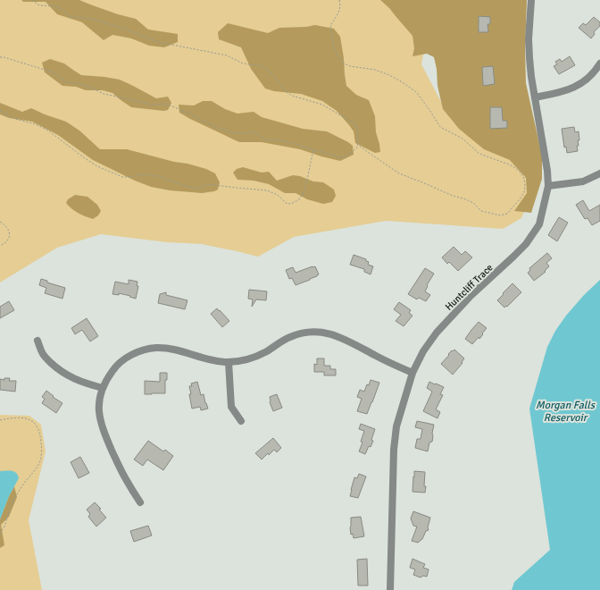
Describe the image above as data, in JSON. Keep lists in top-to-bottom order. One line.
{"streets":{"street":["Huntcliff Trace"]},"water":["Morgan Falls Reservoir"]}
